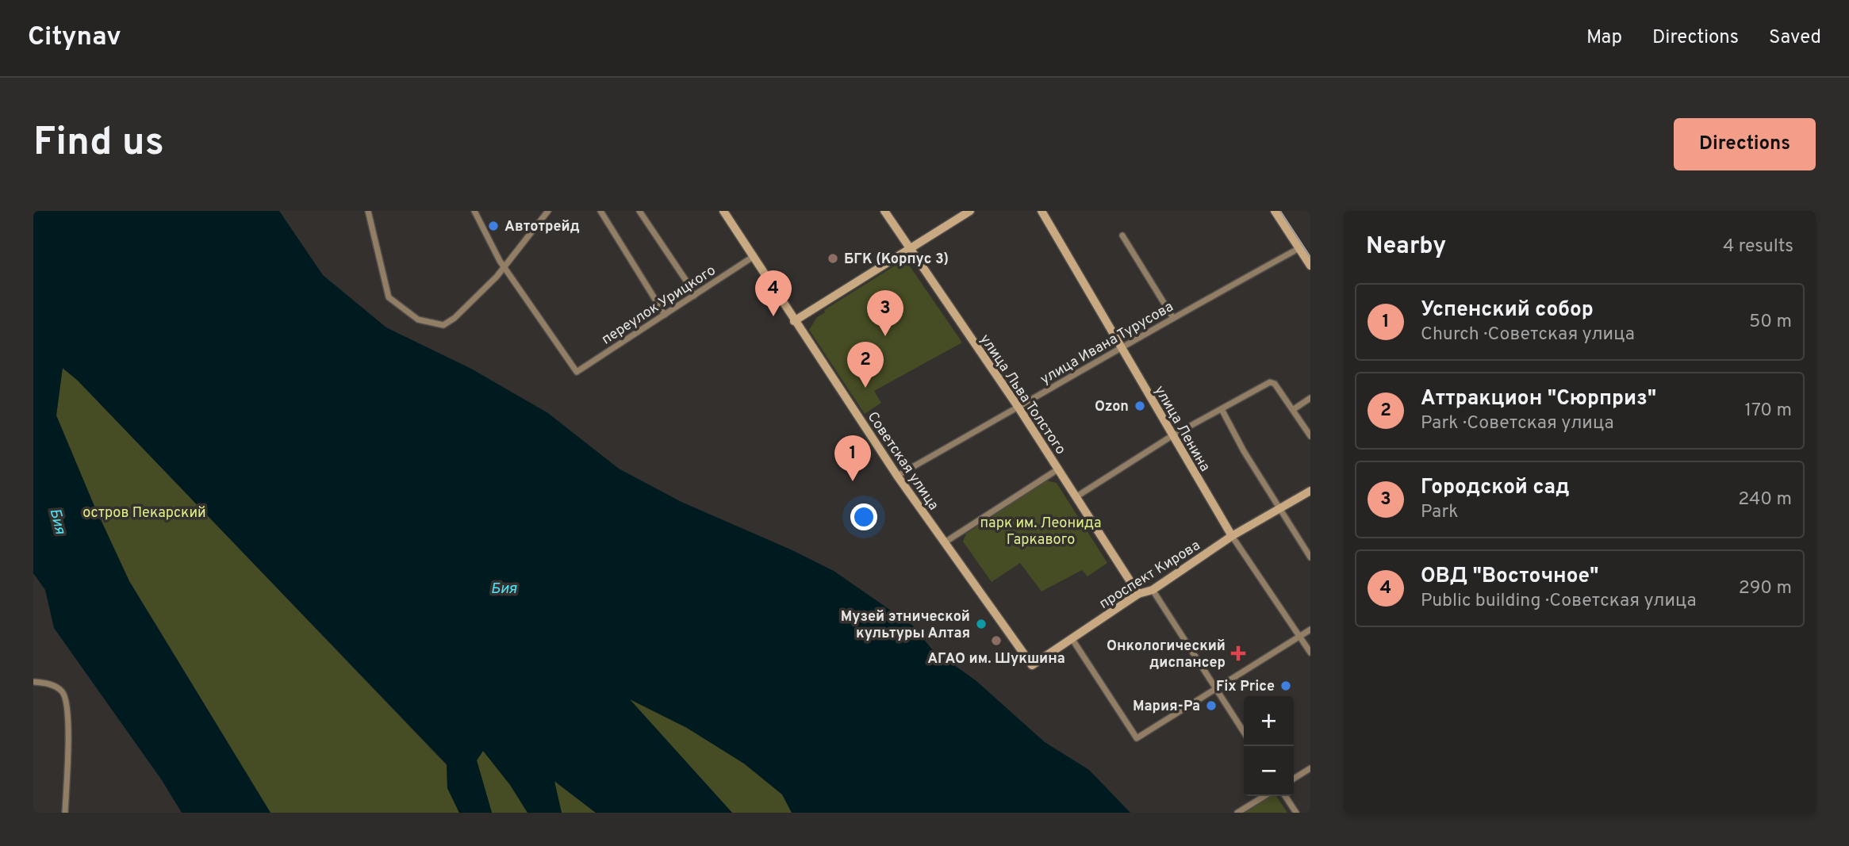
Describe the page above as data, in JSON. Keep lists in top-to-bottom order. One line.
{"streets":{"street":["переулок Урицкого","улица Ивана Турусова","улица Льва Толстого","улица Ленина","Советская улица","проспект Кирова"]},"crossings":[["переулок Урицкого","Советская улица"],["улица Ивана Турусова","улица Льва Толстого"],["улица Ивана Турусова","улица Ленина"],["улица Ивана Турусова","Советская улица"],["улица Льва Толстого","проспект Кирова"],["улица Ленина","проспект Кирова"],["Советская улица","проспект Кирова"]],"water":["Бия"],"parks":["остров Пекарский","парк им. Леонида Гаркавого"],"places":{"other":["Автотрейд","БГК (Корпус 3)","Ozon","Музей этнической культуры Алтая","АГАО им. Шукшина","Fix Price","Мария-Ра"],"health":["Онкологический диспансер"]},"page":{"header":"Citynav","nav":["Map","Directions","Saved"],"buttons":"Directions","title":"Find us","heading":["Nearby","4 results"],"pins":["4","3","2","1"],"list":[{"mark":"1","name":"Успенский собор","note":"Church · Советская улица","value":"50 m"},{"mark":"2","name":"Аттракцион \"Сюрприз\"","note":"Park · Советская улица","value":"170 m"},{"mark":"3","name":"Городской сад","note":"Park","value":"240 m"},{"mark":"4","name":"ОВД \"Восточное\"","note":"Public building · Советская улица","value":"290 m"}],"map_buttons":["+","−"]}}
